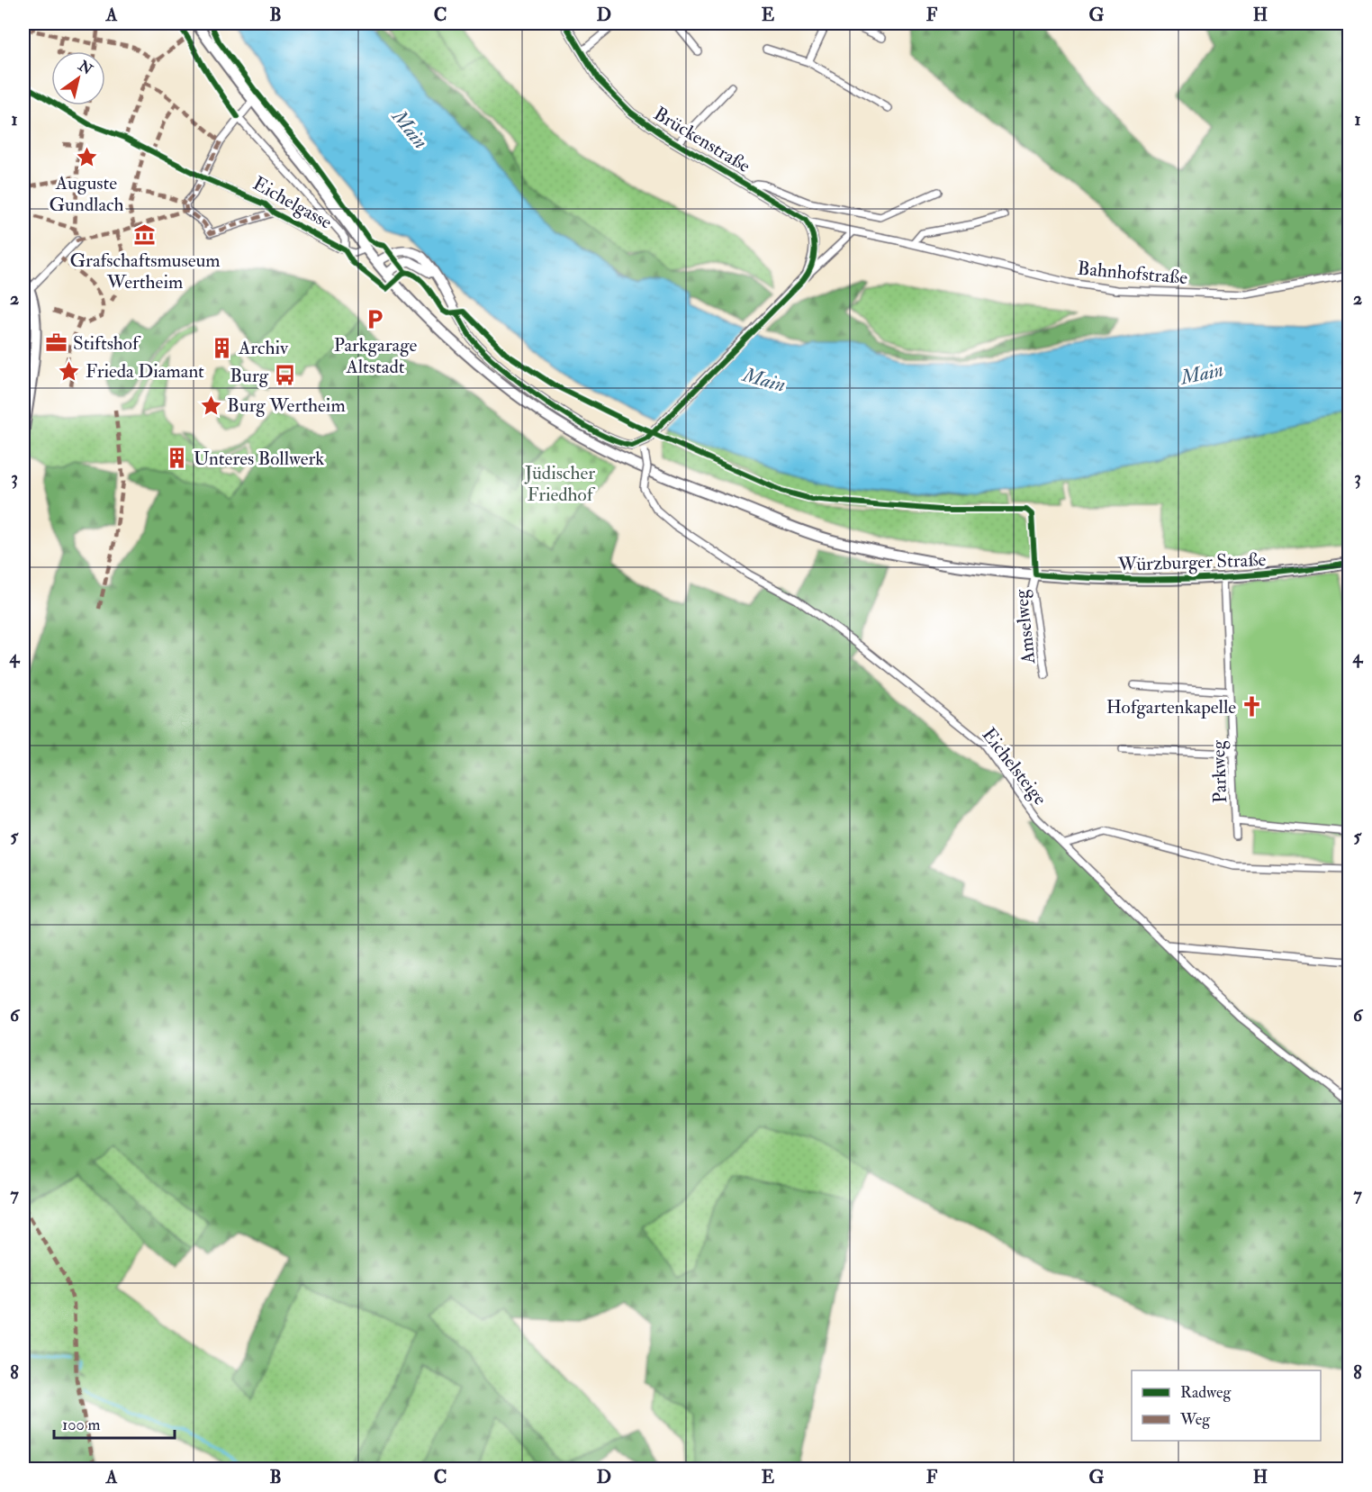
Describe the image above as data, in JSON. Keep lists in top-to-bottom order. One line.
{"streets":{"main road":["Würzburger Straße"],"street":["Brückenstraße","Eichelgasse","Bahnhofstraße","Amselweg","Eichelsteige","Parkweg"]},"crossings":[["Brückenstraße","Bahnhofstraße"],["Würzburger Straße","Amselweg"],["Würzburger Straße","Parkweg"]],"water":["Main"],"parks":["Jüdischer Friedhof"],"places":{"place":["Auguste Gundlach","Frieda Diamant","Burg Wertheim"],"museum":["Grafschaftsmuseum Wertheim"],"parking":["Parkgarage Altstadt"],"office":["Stiftshof"],"building":["Archiv","Unteres Bollwerk"],"bus stop":["Burg"],"church":["Hofgartenkapelle"]},"legend":["Radweg","Weg"],"scale_bar":"100 m","north":"top right","grid":{"columns":["A","B","C","D","E","F","G","H"],"rows":["1","2","3","4","5","6","7","8"]}}
